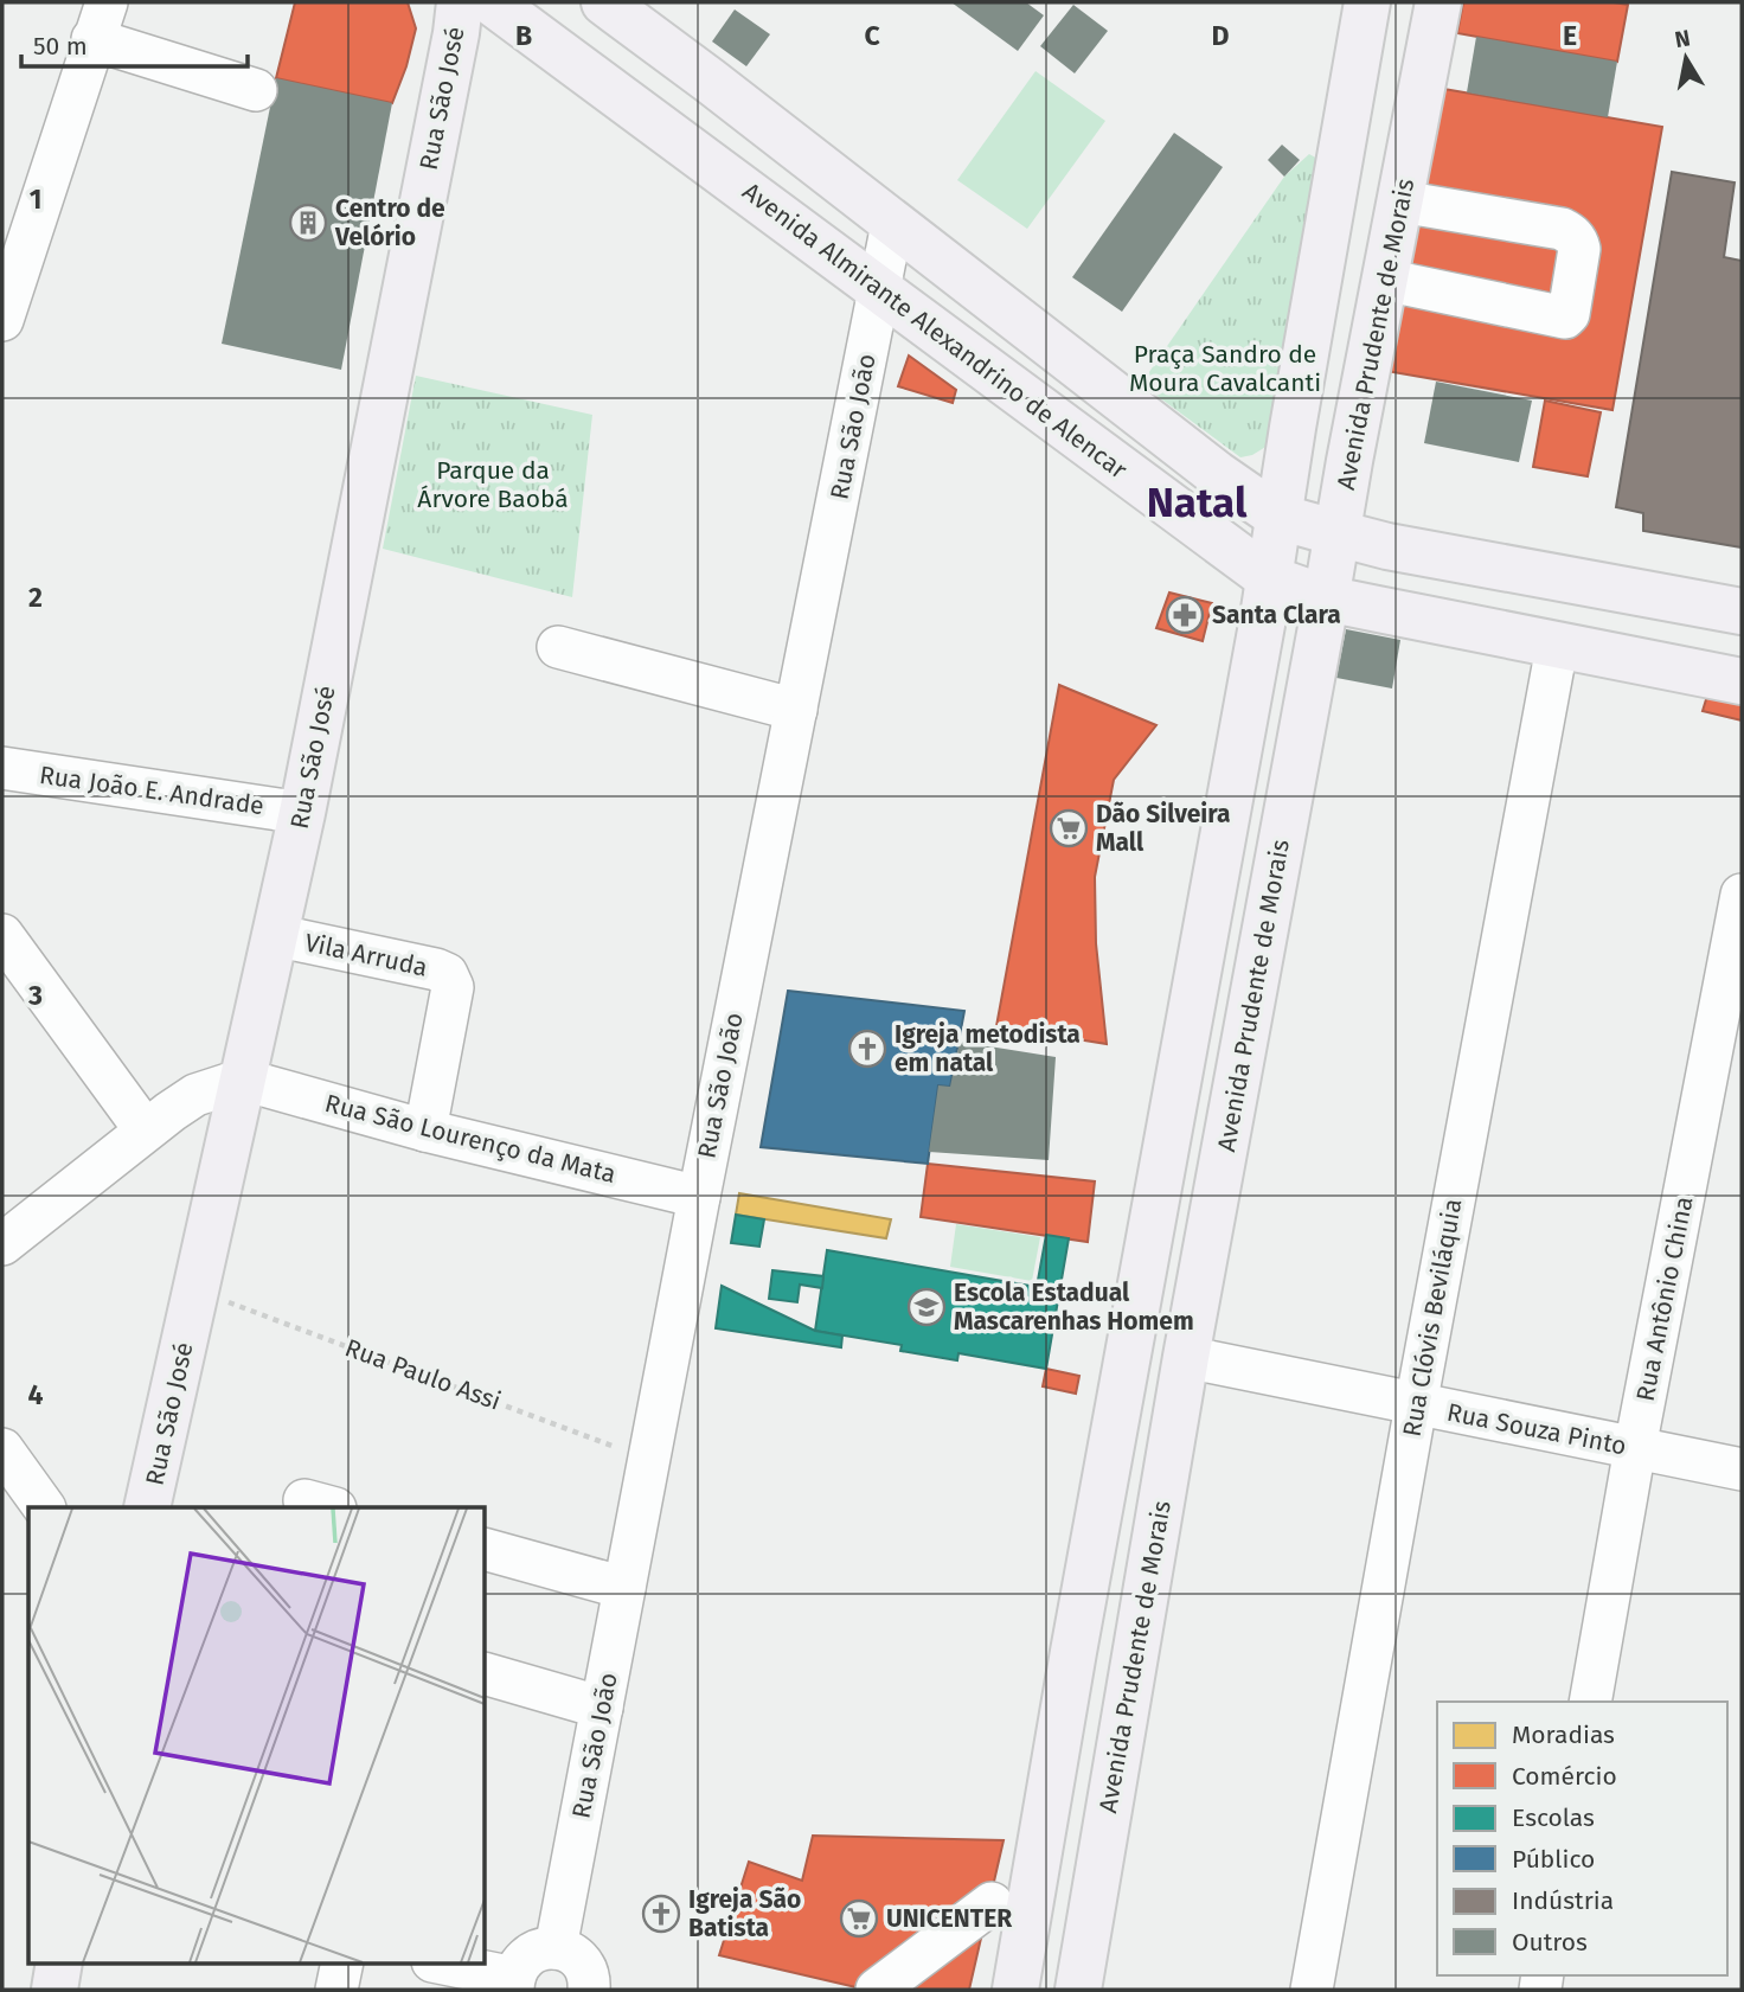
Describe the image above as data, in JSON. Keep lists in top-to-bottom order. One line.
{"streets":{"main road":["Rua São José","Avenida Almirante Alexandrino de Alencar","Avenida Prudente de Morais"],"street":["Rua São João","Rua João E. Andrade","Vila Arruda","Rua São Lourenço da Mata","Rua Antônio China","Rua Clóvis Beviláquia","Rua Souza Pinto"],"path":["Rua Paulo Assi"]},"crossings":[["Rua São José","Rua João E. Andrade"],["Rua São José","Vila Arruda"],["Rua São José","Rua São Lourenço da Mata"],["Rua São José","Rua Paulo Assi"],["Avenida Almirante Alexandrino de Alencar","Avenida Prudente de Morais"],["Avenida Almirante Alexandrino de Alencar","Rua São João"],["Avenida Almirante Alexandrino de Alencar","Rua Clóvis Beviláquia"],["Avenida Prudente de Morais","Rua Souza Pinto"],["Rua São João","Rua São Lourenço da Mata"],["Rua São João","Rua Paulo Assi"],["Vila Arruda","Rua São Lourenço da Mata"],["Rua Antônio China","Rua Souza Pinto"],["Rua Clóvis Beviláquia","Rua Souza Pinto"]],"districts":["Natal"],"parks":["Praça Sandro de Moura Cavalcanti","Parque da Árvore Baobá"],"places":{"building":["Centro de Velório"],"pharmacy":["Santa Clara"],"supermarket":["Dão Silveira Mall","UNICENTER"],"church":["Igreja metodista em natal","Igreja São Batista"],"school or university":["Escola Estadual Mascarenhas Homem"]},"legend":["Moradias","Comércio","Escolas","Público","Indústria","Outros"],"scale_bar":"50 m","north":"top","grid":{"columns":["B","C","D","E"],"rows":["1","2","3","4"]}}
